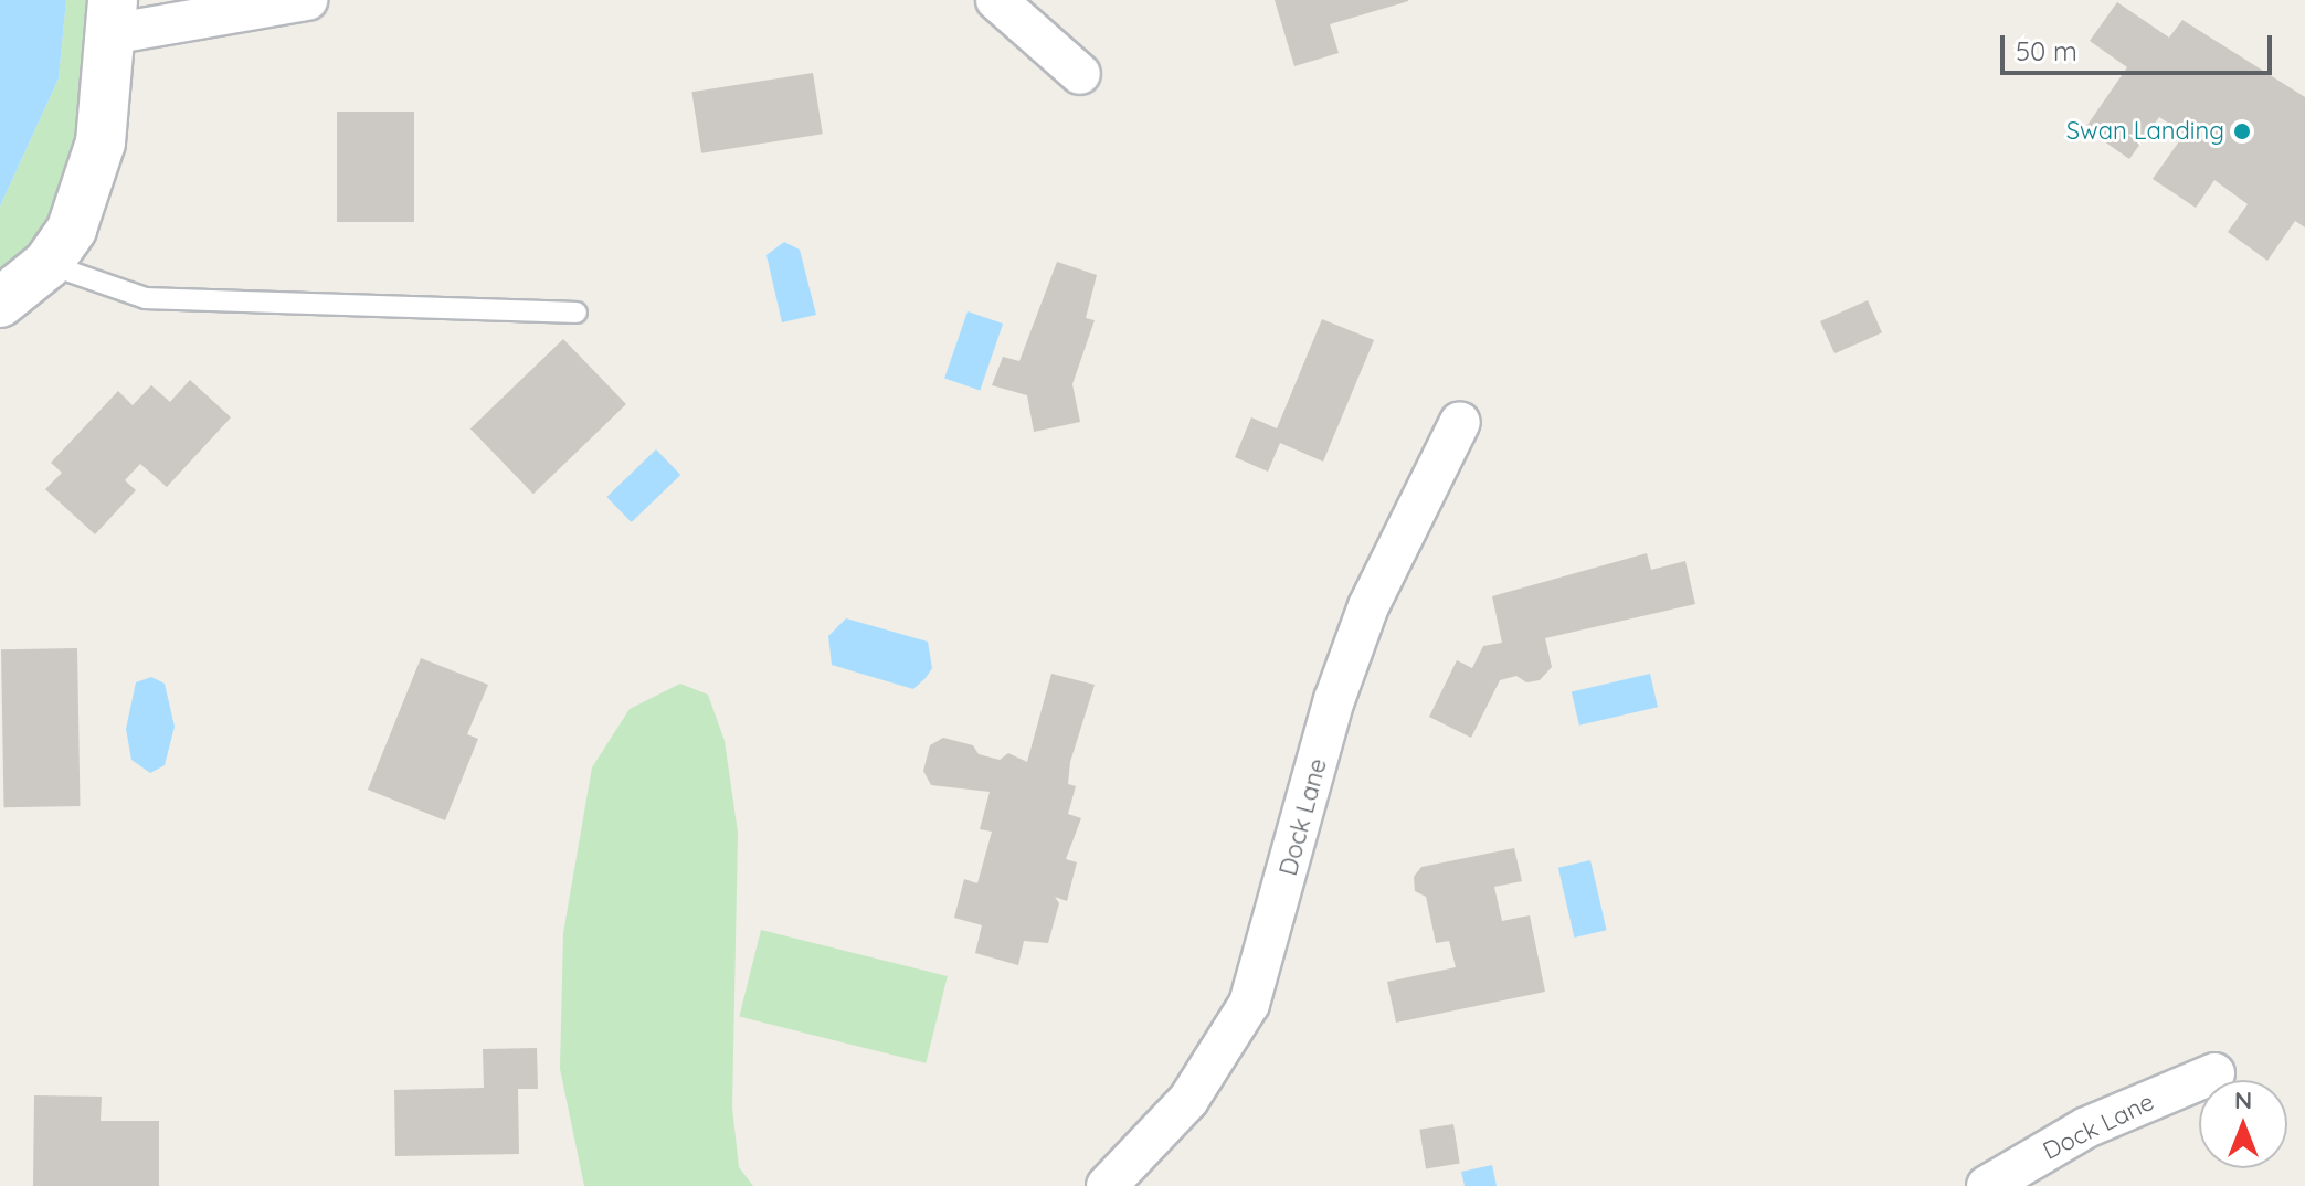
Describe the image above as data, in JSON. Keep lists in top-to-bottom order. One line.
{"streets":{"street":["Dock Lane"]},"places":["Swan Landing"],"scale_bar":"50 m","north":"top"}
